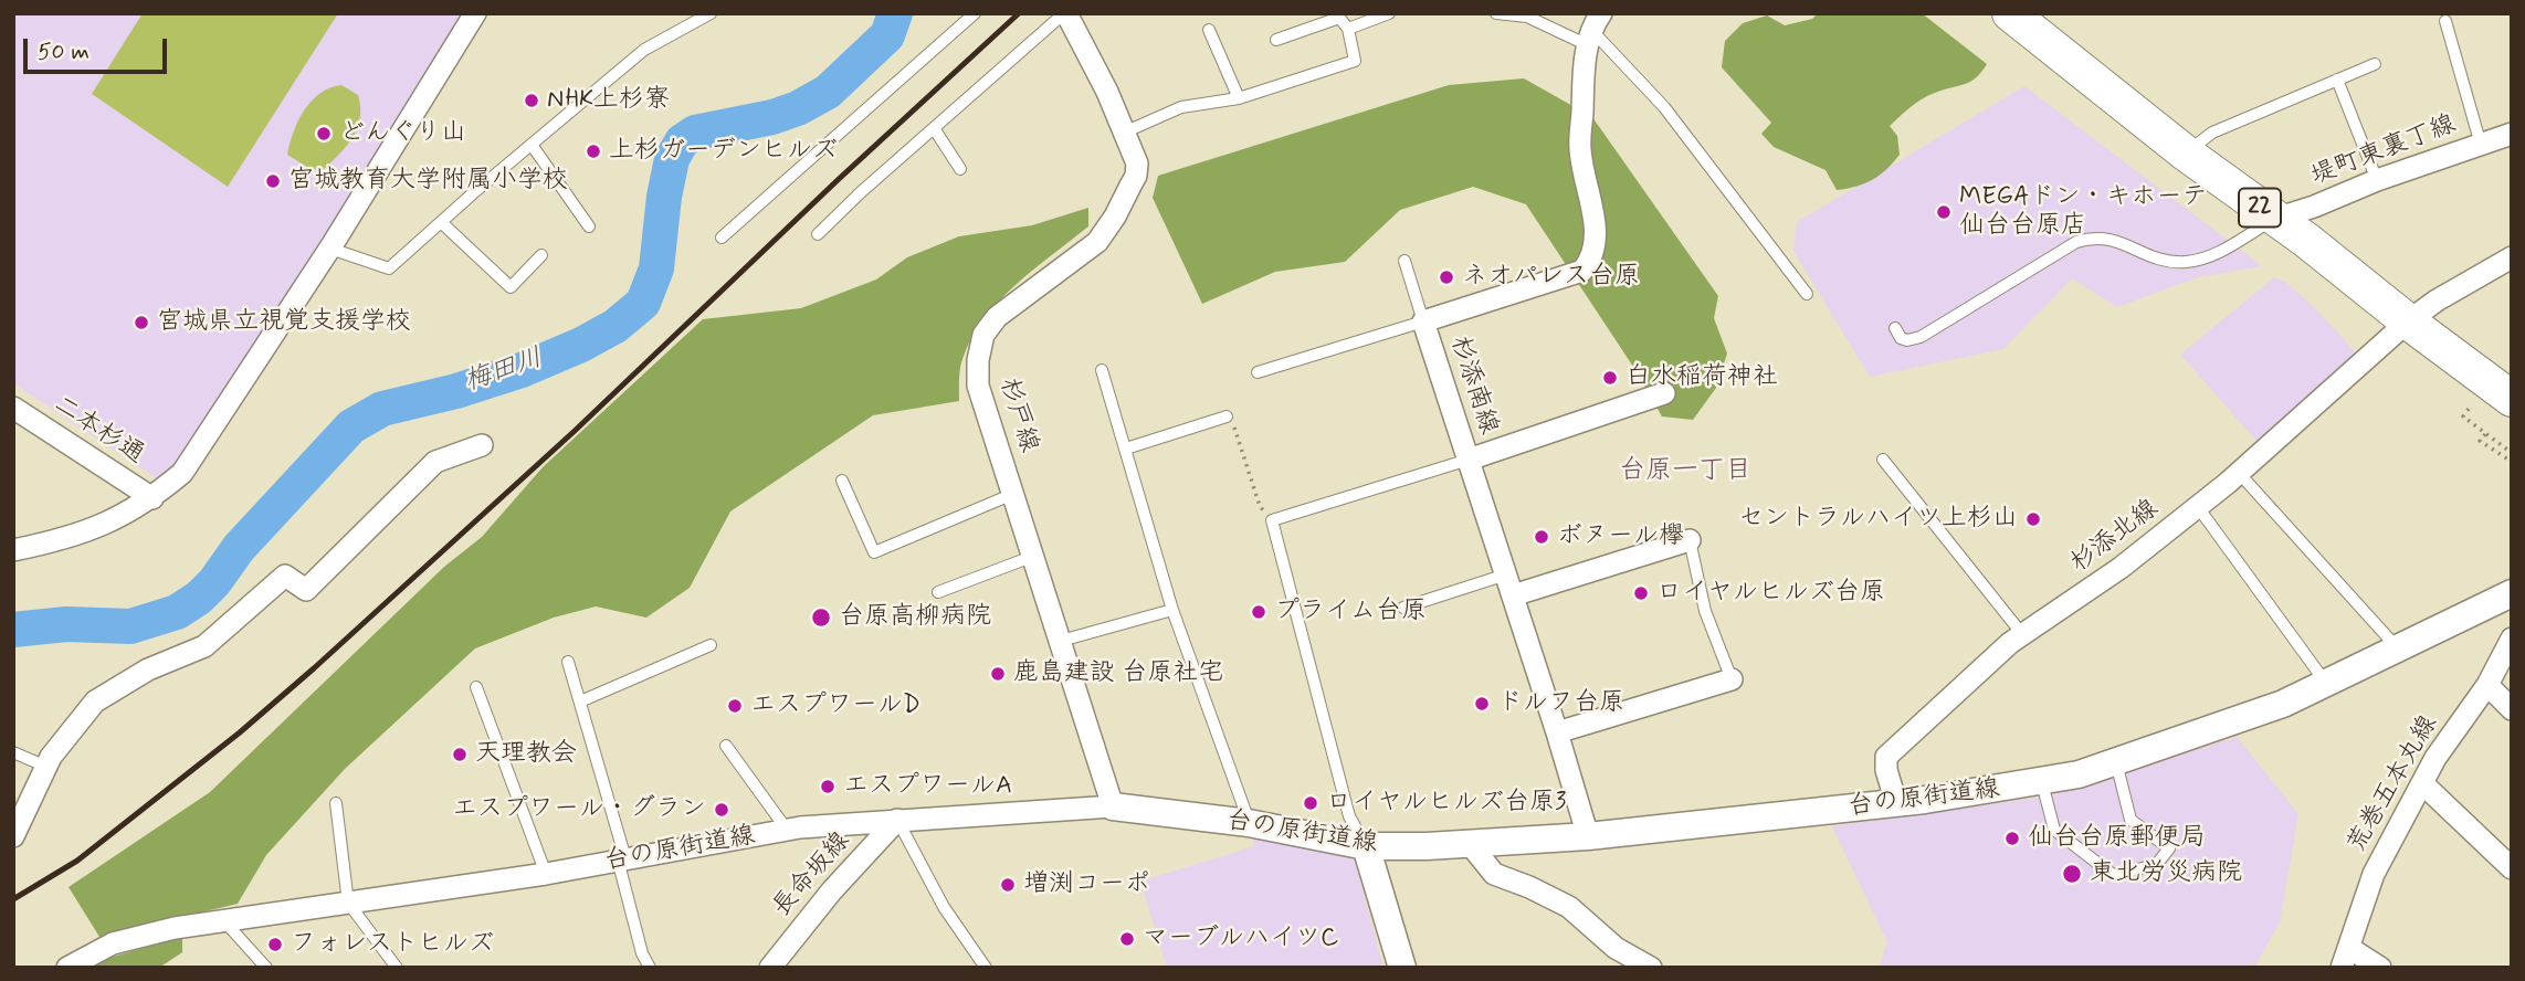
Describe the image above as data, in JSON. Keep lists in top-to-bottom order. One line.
{"streets":{"main road":["22"],"street":["堤町東裏丁線","杉添南線","杉戸線","二本杉通","杉添北線","荒巻五本丸線","台の原街道線","長命坂線"]},"crossings":[["堤町東裏丁線","22"],["22","杉添北線"],["杉添南線","台の原街道線"],["杉戸線","台の原街道線"],["杉添北線","台の原街道線"],["台の原街道線","長命坂線"]],"districts":["台原一丁目"],"water":["梅田川"],"places":["NHK上杉寮","どんぐり山","上杉ガーデンヒルズ","宮城教育大学附属小学校","MEGAドン・キホーテ 仙台台原店","ネオパレス台原","宮城県立視覚支援学校","白水稲荷神社","セントラルハイツ上杉山","ボヌール欅","ロイヤルヒルズ台原","プライム台原","台原高柳病院","鹿島建設 台原社宅","ドルフ台原","エスプワールD","天理教会","エスプワールA","ロイヤルヒルズ台原3","エスプワール・グラン","仙台台原郵便局","東北労災病院","増渕コーポ","マーブルハイツC","フォレストヒルズ"],"scale_bar":"50 m"}
